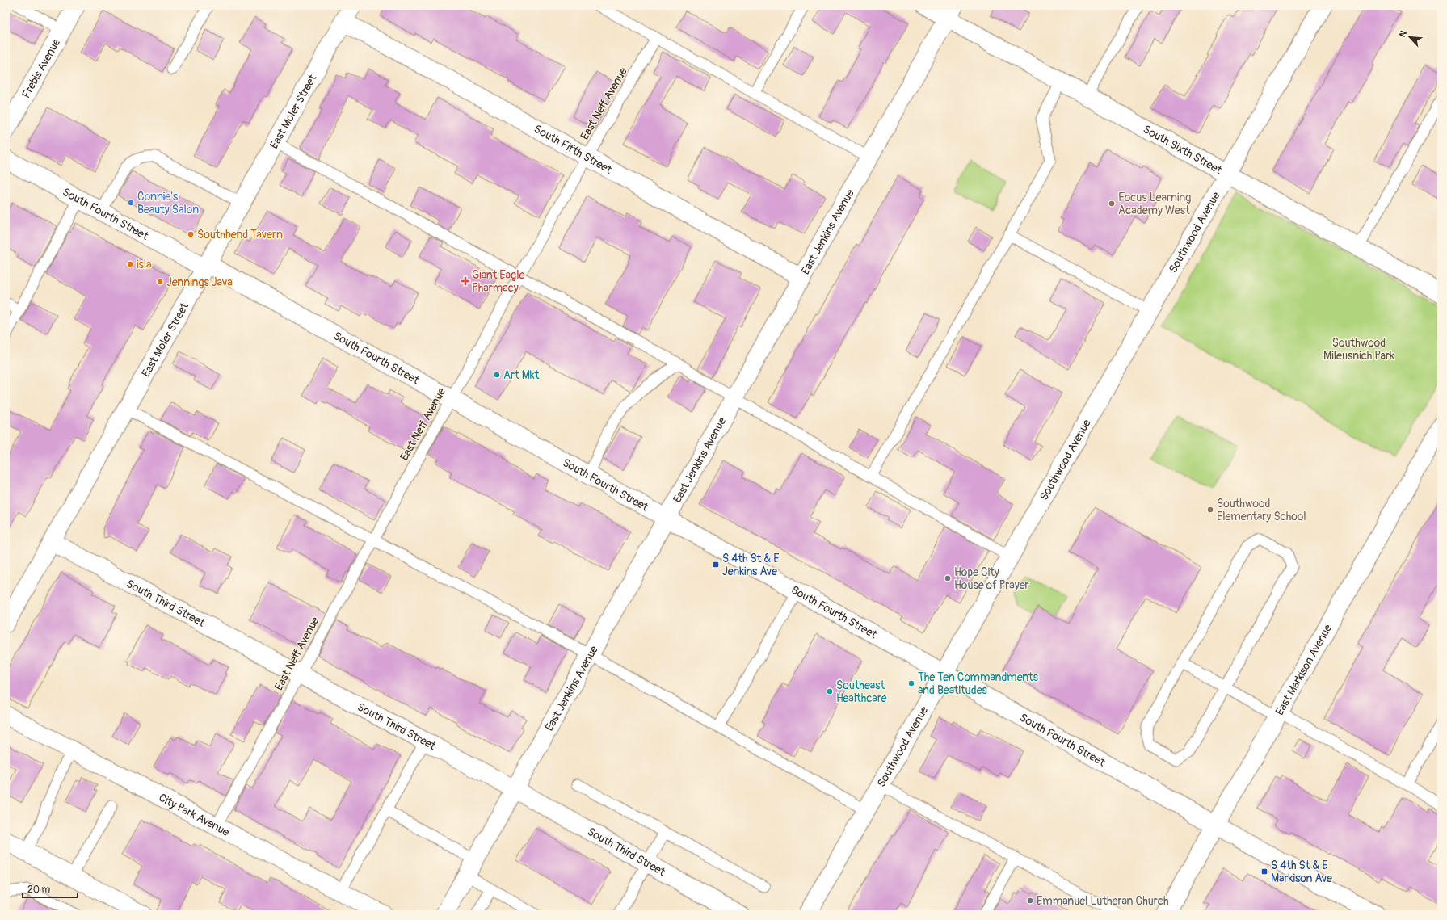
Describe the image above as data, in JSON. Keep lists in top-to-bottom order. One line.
{"streets":{"street":["Frebis Avenue","East Moler Street","South Fifth Street","South Sixth Street","South Fourth Street","East Jenkins Avenue","Southwood Avenue","South Third Street","East Markison Avenue","City Park Avenue"],"lane":["East Neff Avenue"]},"crossings":[["East Neff Avenue","South Fifth Street"],["East Neff Avenue","South Fourth Street"],["East Neff Avenue","South Third Street"],["East Neff Avenue","City Park Avenue"],["East Moler Street","South Fifth Street"],["East Moler Street","South Fourth Street"],["East Moler Street","South Third Street"],["South Fifth Street","East Jenkins Avenue"],["South Sixth Street","East Jenkins Avenue"],["South Sixth Street","Southwood Avenue"],["South Fourth Street","East Jenkins Avenue"],["South Fourth Street","Southwood Avenue"],["South Fourth Street","East Markison Avenue"],["East Jenkins Avenue","South Third Street"]],"parks":["Southwood Mileusnich Park"],"places":{"other":["Connie's Beauty Salon","Focus Learning Academy West","Southbend Tavern","isla","Jennings Java","Art Mkt","Southwood Elementary School","Hope City House of Prayer","The Ten Commandments and Beatitudes","Southeast Healthcare","Emmanuel Lutheran Church"],"health":["Giant Eagle Pharmacy"],"transit":["S 4th St & E Jenkins Ave","S 4th St & E Markison Ave"]},"scale_bar":"20 m","north":"top left"}
